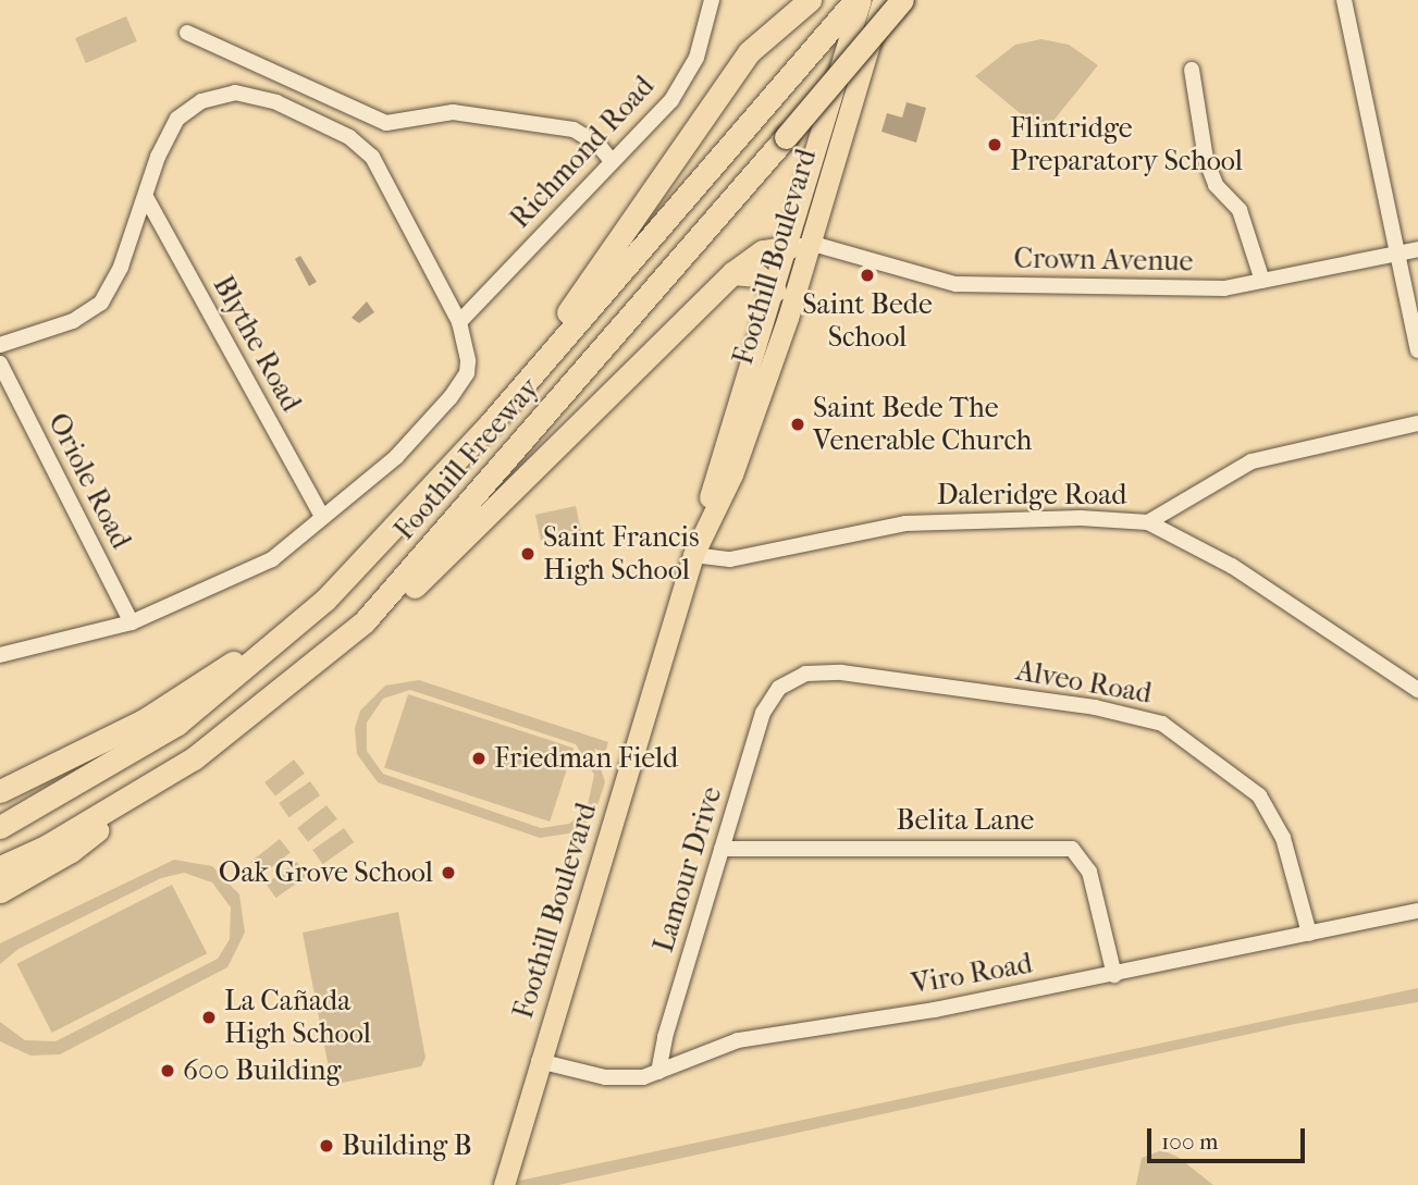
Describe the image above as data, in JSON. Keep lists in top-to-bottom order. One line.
{"streets":{"highway":["Foothill Freeway"],"main road":["Foothill Boulevard"],"street":["Richmond Road","Crown Avenue","Blythe Road","Oriole Road","Daleridge Road","Alveo Road","Belita Lane","Lamour Drive","Viro Road"]},"crossings":[["Foothill Boulevard","Crown Avenue"],["Foothill Boulevard","Foothill Freeway"],["Foothill Boulevard","Daleridge Road"],["Foothill Boulevard","Viro Road"],["Alveo Road","Lamour Drive"],["Alveo Road","Viro Road"],["Belita Lane","Lamour Drive"],["Belita Lane","Viro Road"],["Lamour Drive","Viro Road"]],"places":["Flintridge Preparatory School","Saint Bede School","Saint Bede The Venerable Church","Saint Francis High School","Friedman Field","Oak Grove School","La Cañada High School","600 Building","Building B"],"scale_bar":"100 m"}
